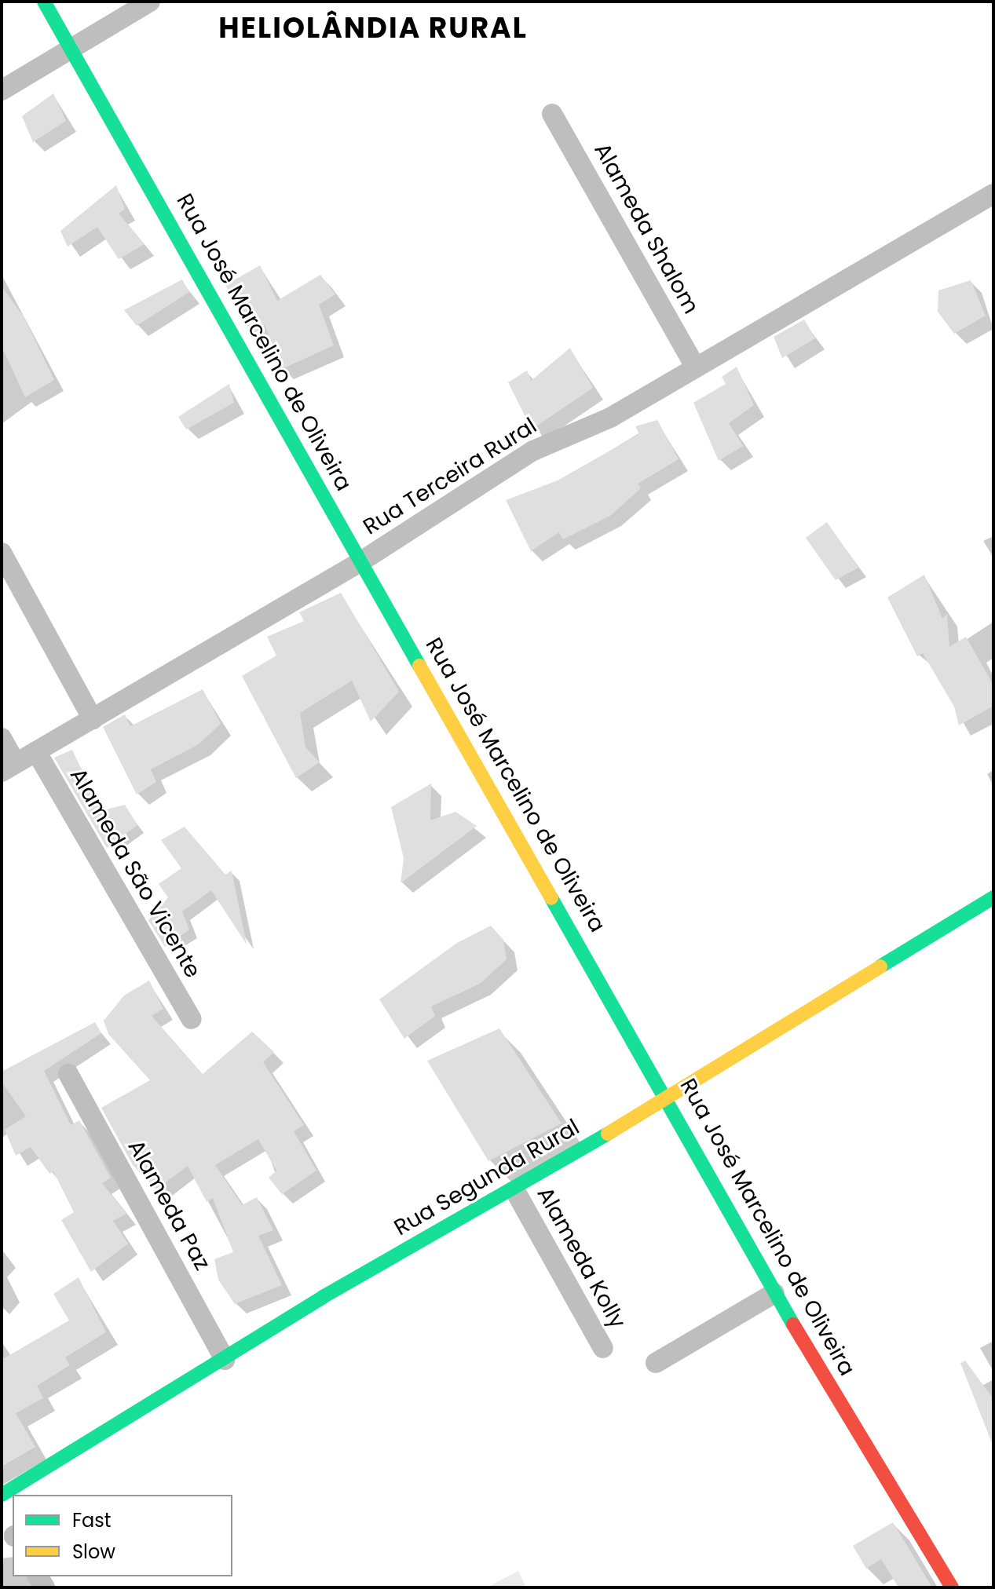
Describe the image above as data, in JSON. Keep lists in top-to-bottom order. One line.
{"streets":{"street":["Alameda Shalom","Rua José Marcelino de Oliveira","Rua Terceira Rural","Alameda São Vicente","Rua Segunda Rural","Alameda Paz","Alameda Kolly"]},"crossings":[["Alameda Shalom","Rua Terceira Rural"],["Rua José Marcelino de Oliveira","Rua Terceira Rural"],["Rua José Marcelino de Oliveira","Rua Segunda Rural"],["Rua Terceira Rural","Alameda São Vicente"],["Rua Segunda Rural","Alameda Paz"],["Rua Segunda Rural","Alameda Kolly"]],"districts":["HELIOLÂNDIA RURAL"],"legend":["Fast","Slow"]}
